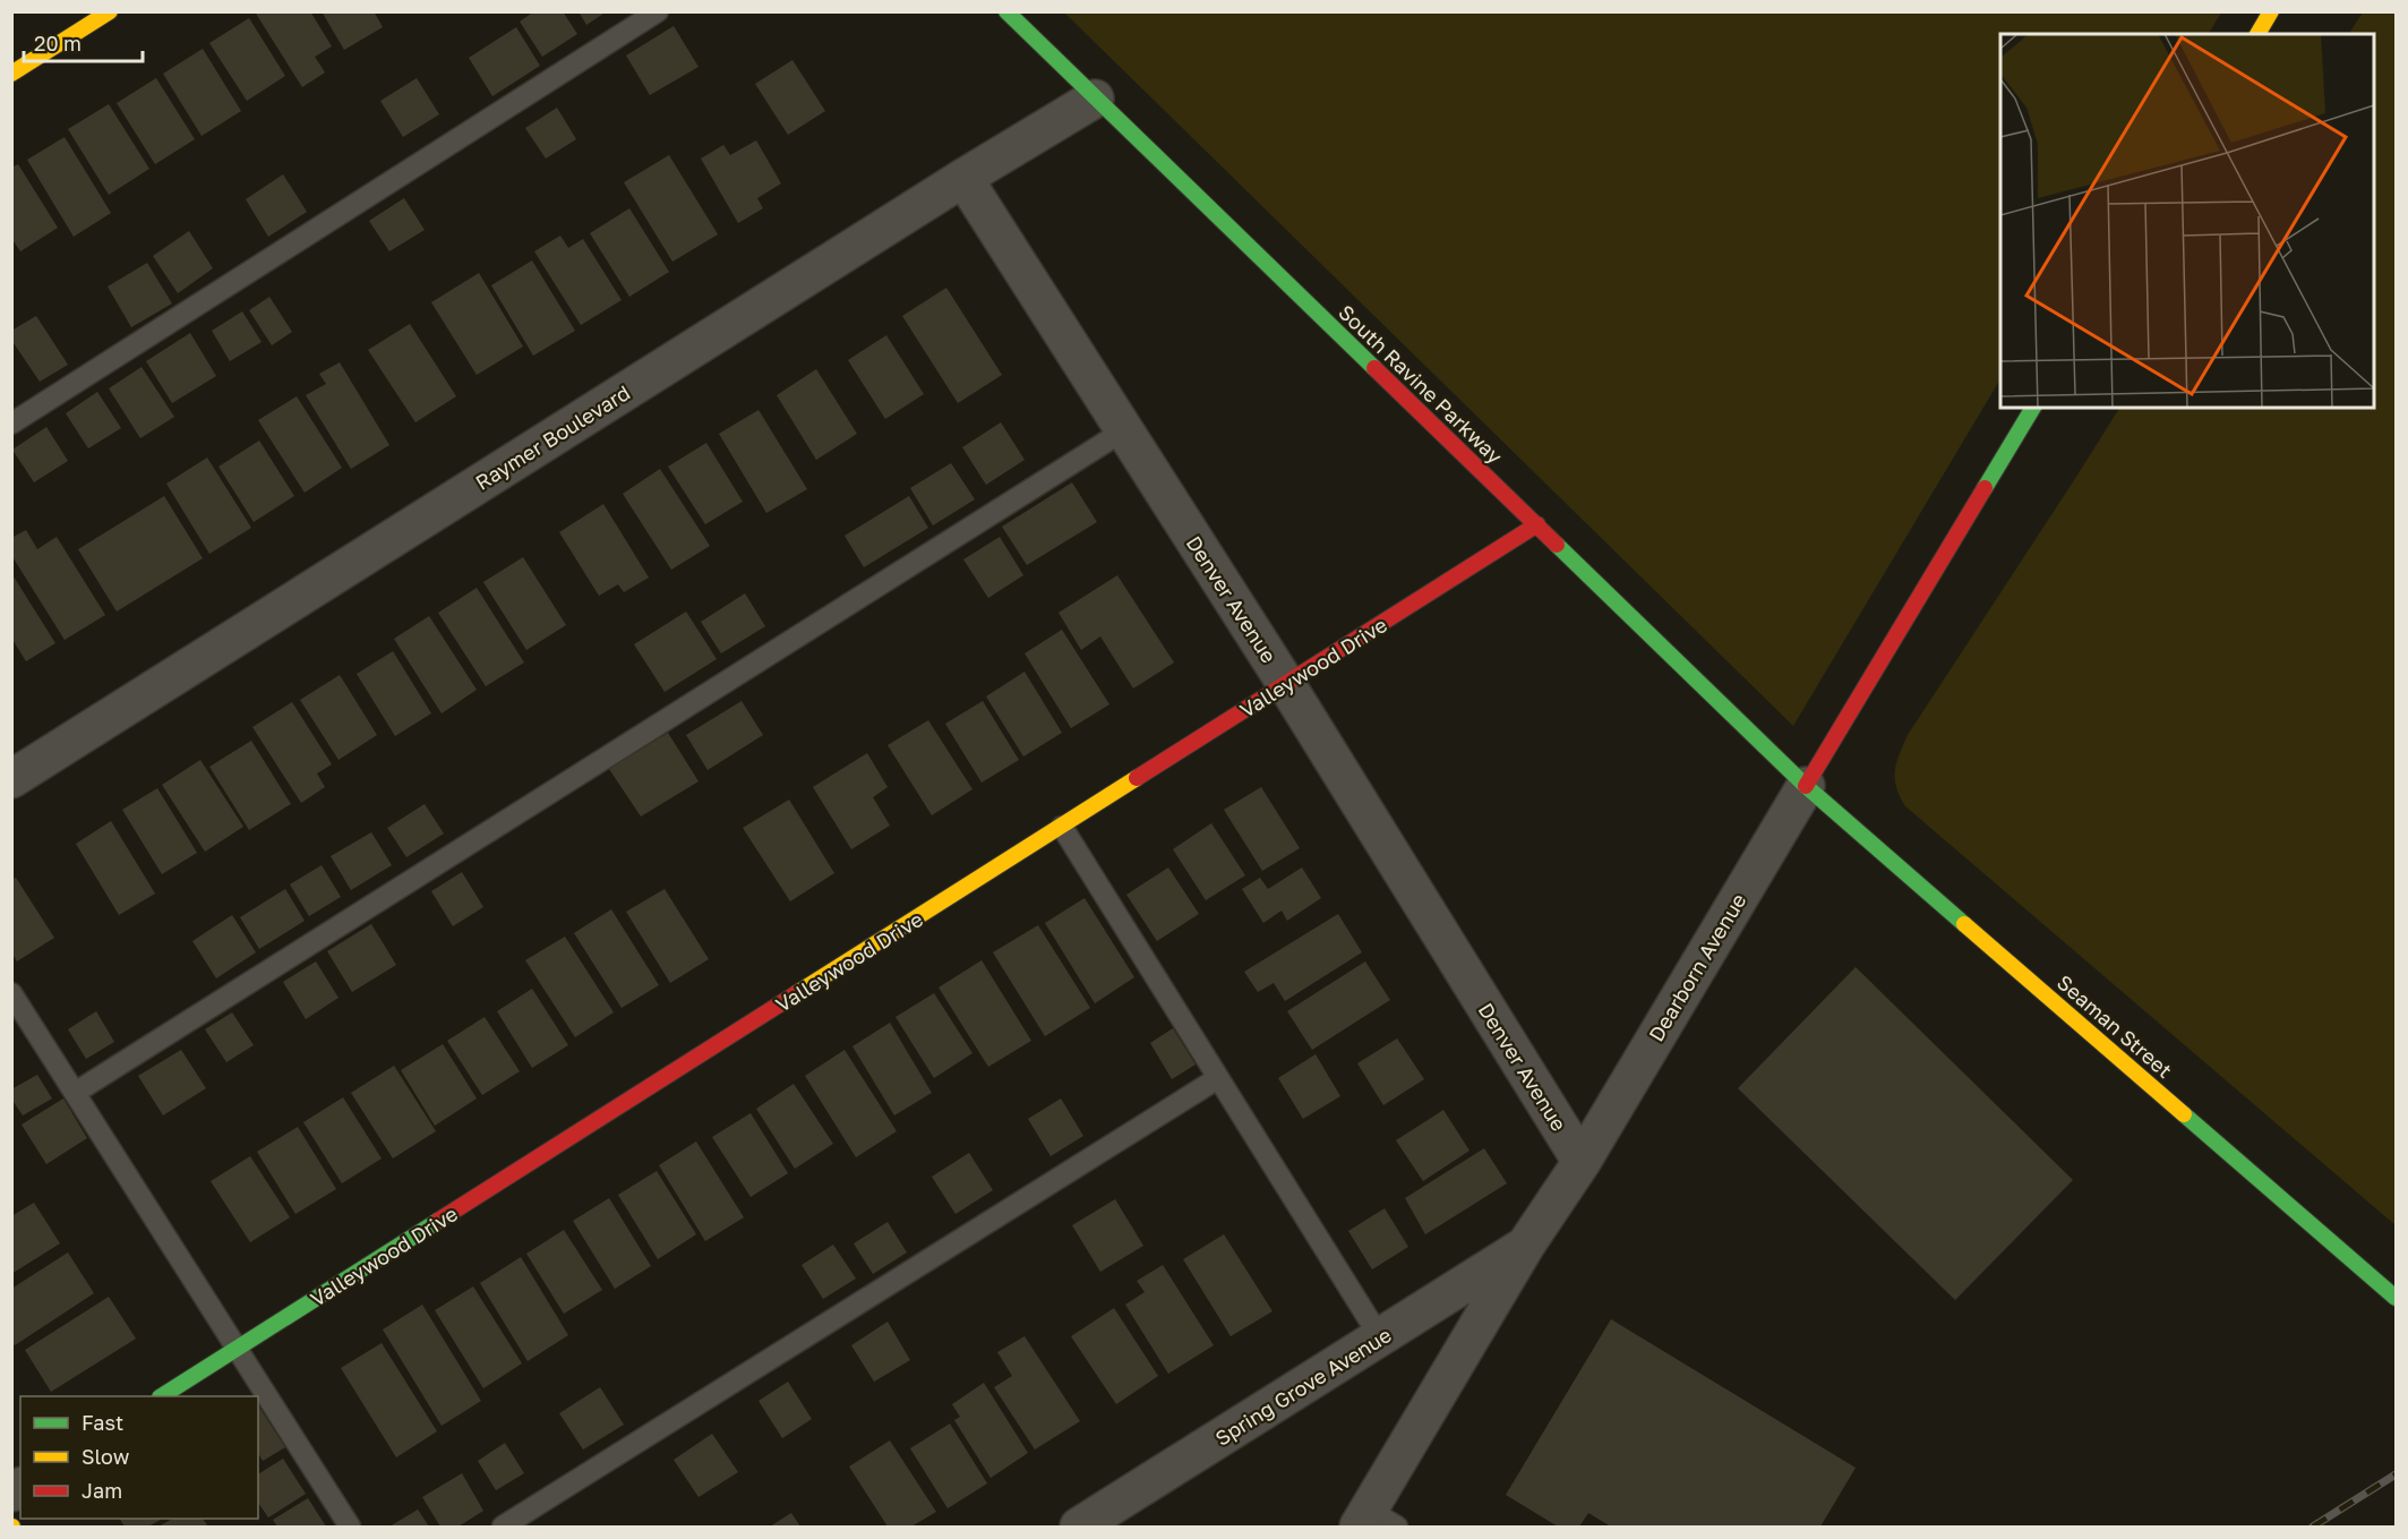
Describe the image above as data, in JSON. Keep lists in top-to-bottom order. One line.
{"streets":{"street":["South Ravine Parkway","Raymer Boulevard","Denver Avenue","Valleywood Drive","Dearborn Avenue","Seaman Street","Spring Grove Avenue"]},"crossings":[["South Ravine Parkway","Raymer Boulevard"],["South Ravine Parkway","Valleywood Drive"],["South Ravine Parkway","Dearborn Avenue"],["South Ravine Parkway","Seaman Street"],["Raymer Boulevard","Denver Avenue"],["Denver Avenue","Valleywood Drive"],["Denver Avenue","Dearborn Avenue"],["Dearborn Avenue","Seaman Street"],["Dearborn Avenue","Spring Grove Avenue"]],"legend":["Fast","Slow","Jam"],"scale_bar":"20 m"}
